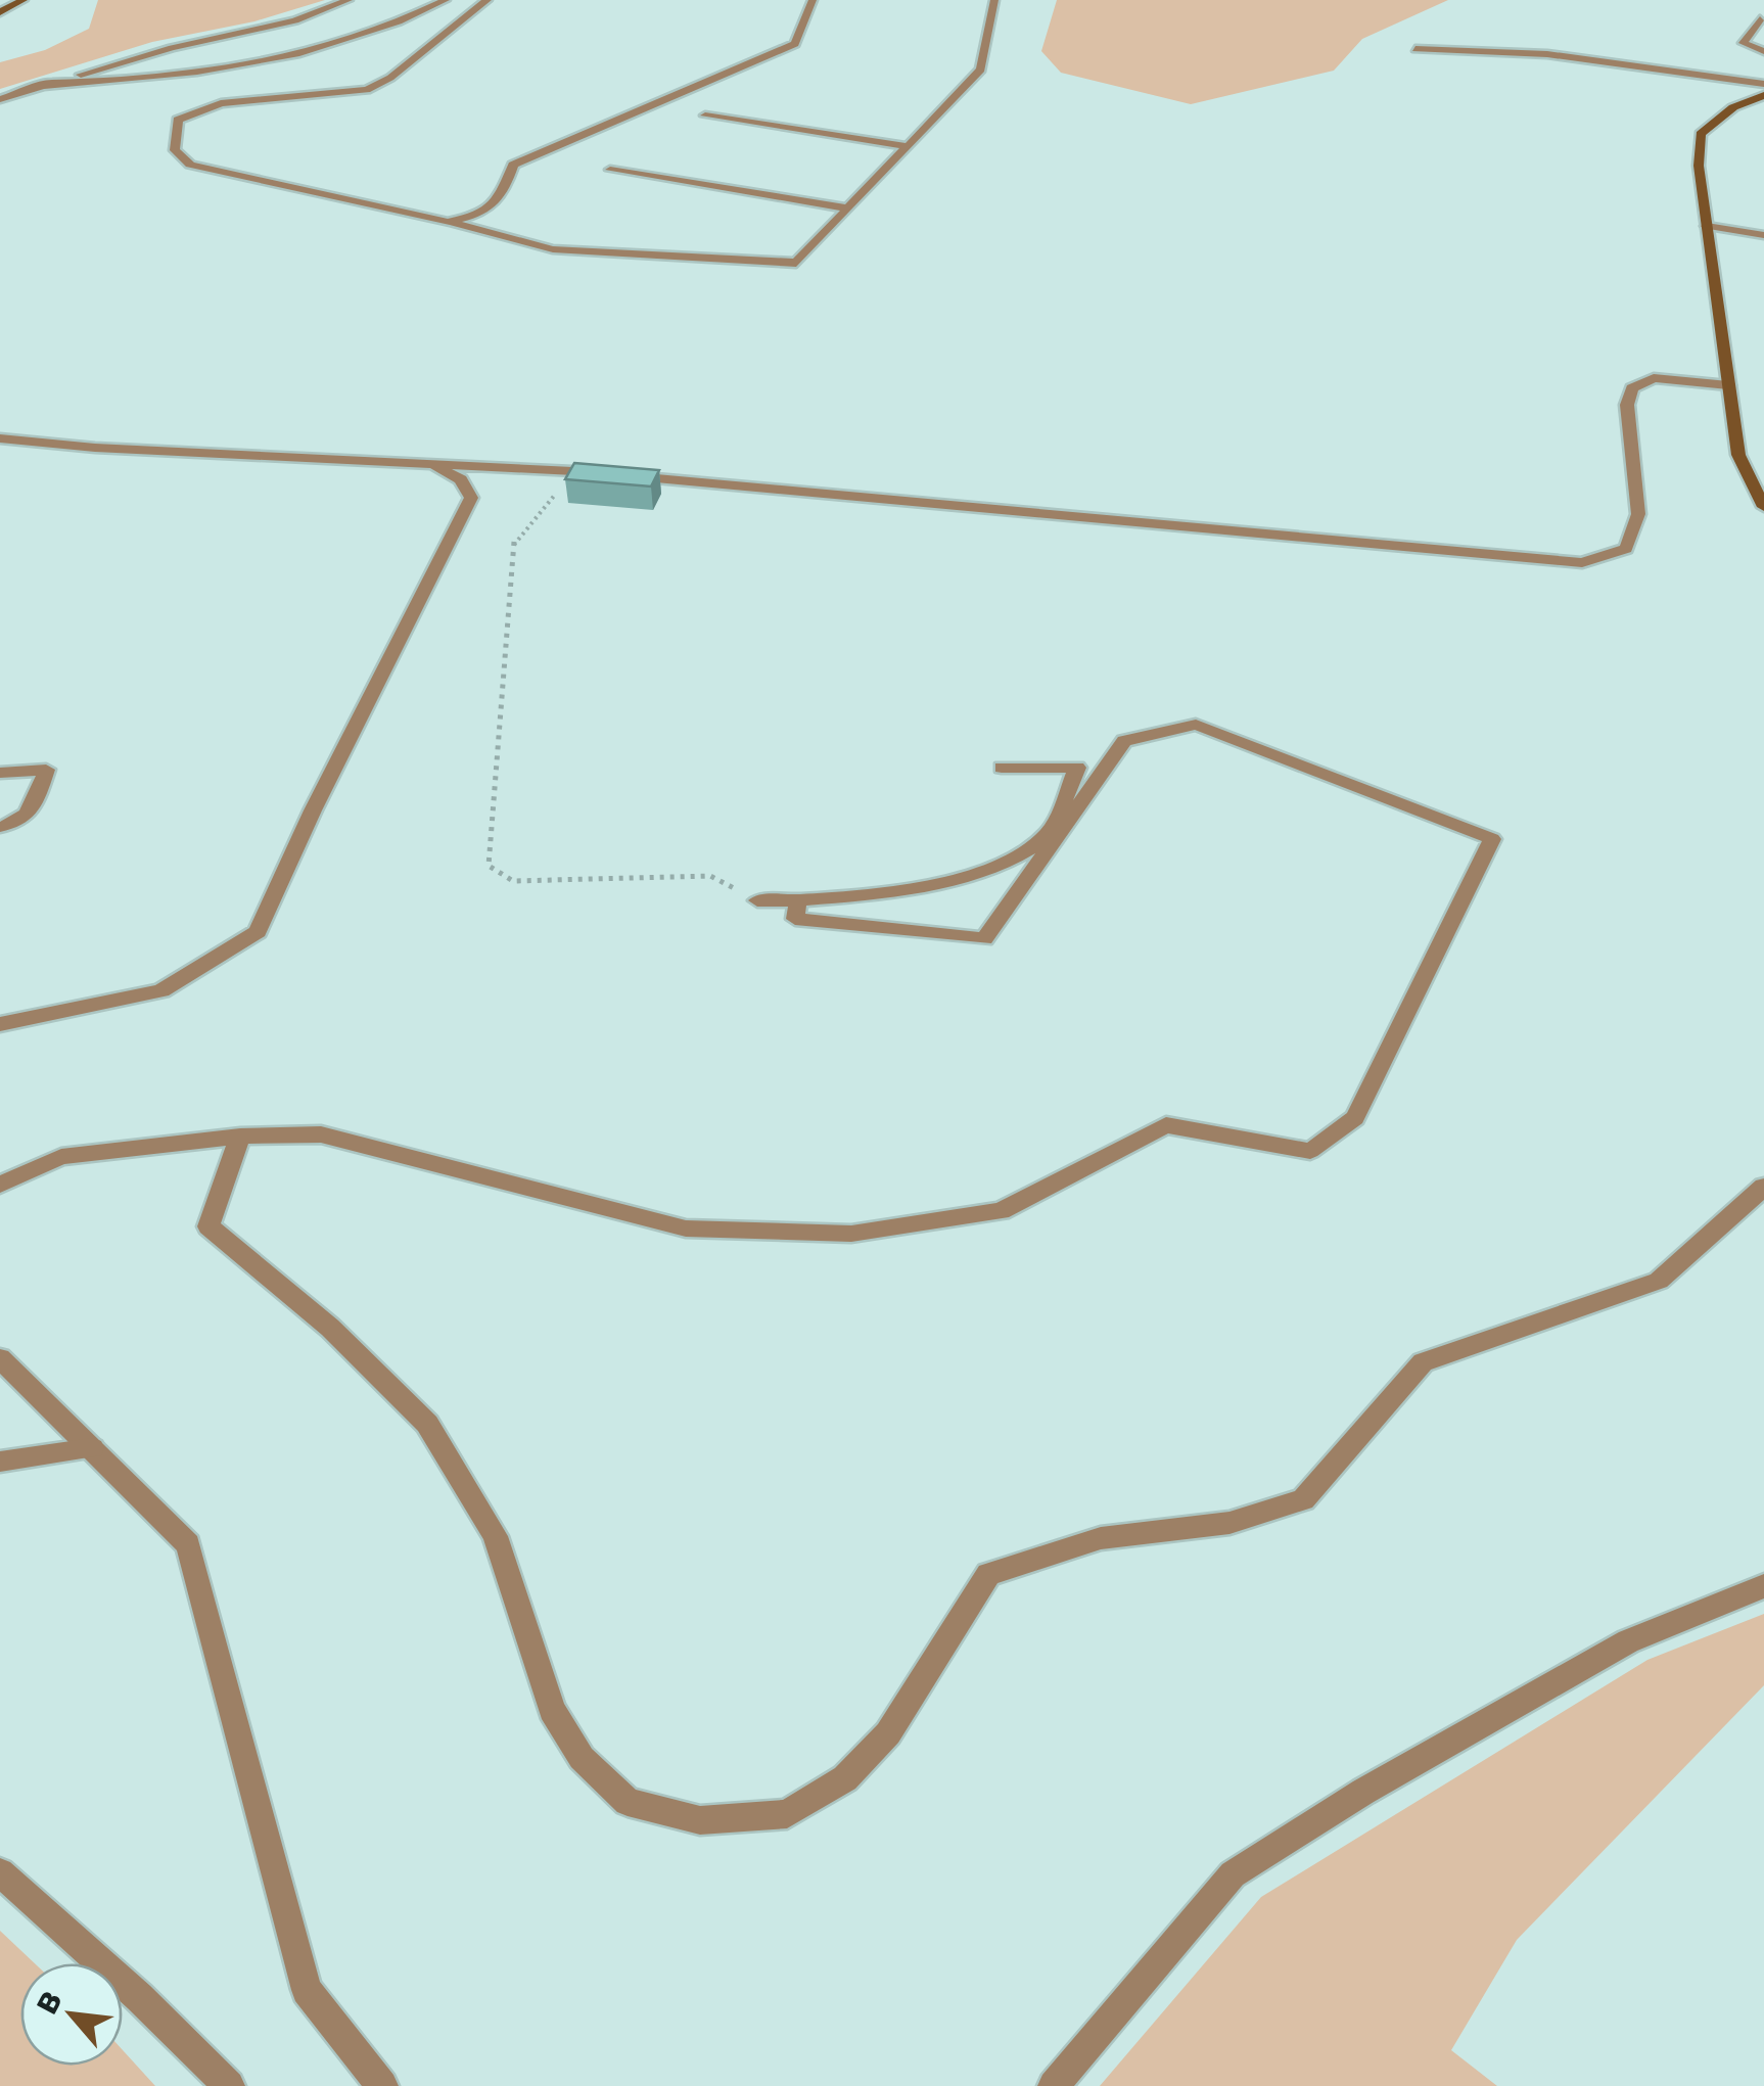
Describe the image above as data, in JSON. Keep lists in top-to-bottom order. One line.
{"north":"top left"}
